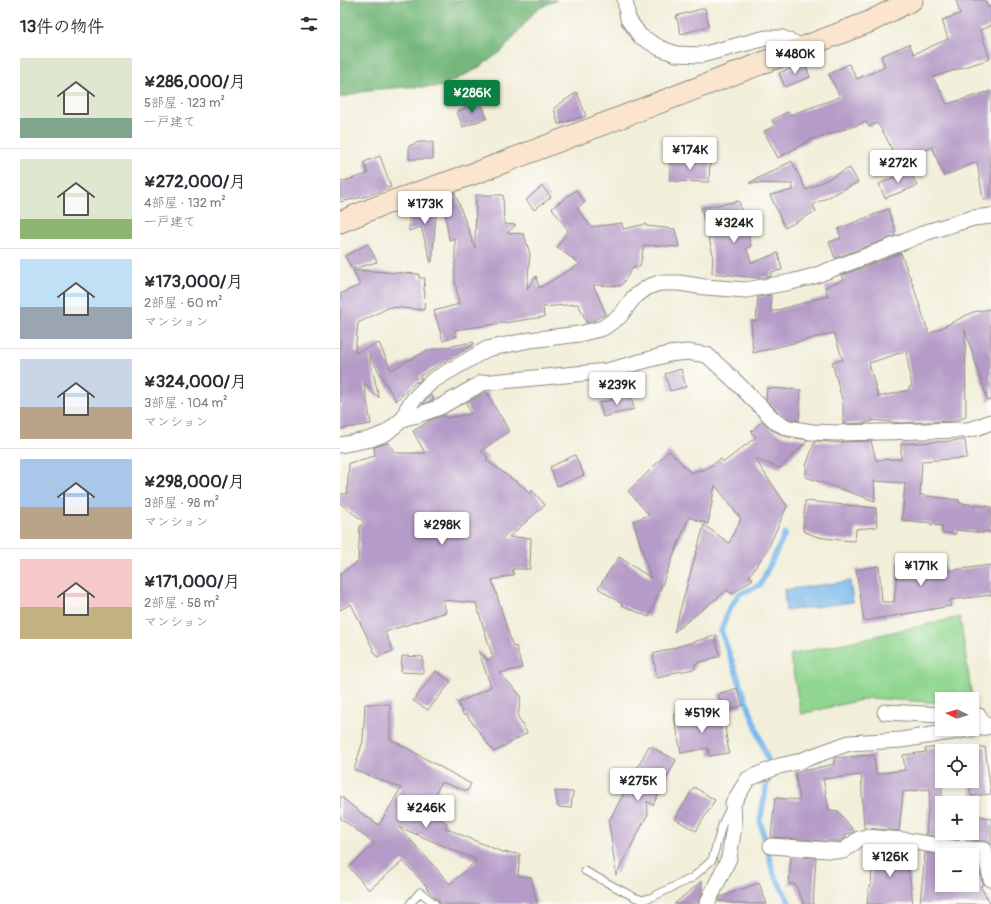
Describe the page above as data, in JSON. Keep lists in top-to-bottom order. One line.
{"north":"left","page":{"heading":"13件の物件","price":["¥480K","¥286K","¥174K","¥272K","¥173K","¥324K","¥239K","¥298K","¥171K","¥519K","¥275K","¥246K","¥126K"],"list":[{"name":"¥286,000/月","note":"5部屋 · 123 m² · 一戸建て"},{"name":"¥272,000/月","note":"4部屋 · 132 m² · 一戸建て"},{"name":"¥173,000/月","note":"2部屋 · 60 m² · マンション"},{"name":"¥324,000/月","note":"3部屋 · 104 m² · マンション"},{"name":"¥298,000/月","note":"3部屋 · 98 m² · マンション"},{"name":"¥171,000/月","note":"2部屋 · 58 m² · マンション"}],"map_buttons":["+","−"]}}
